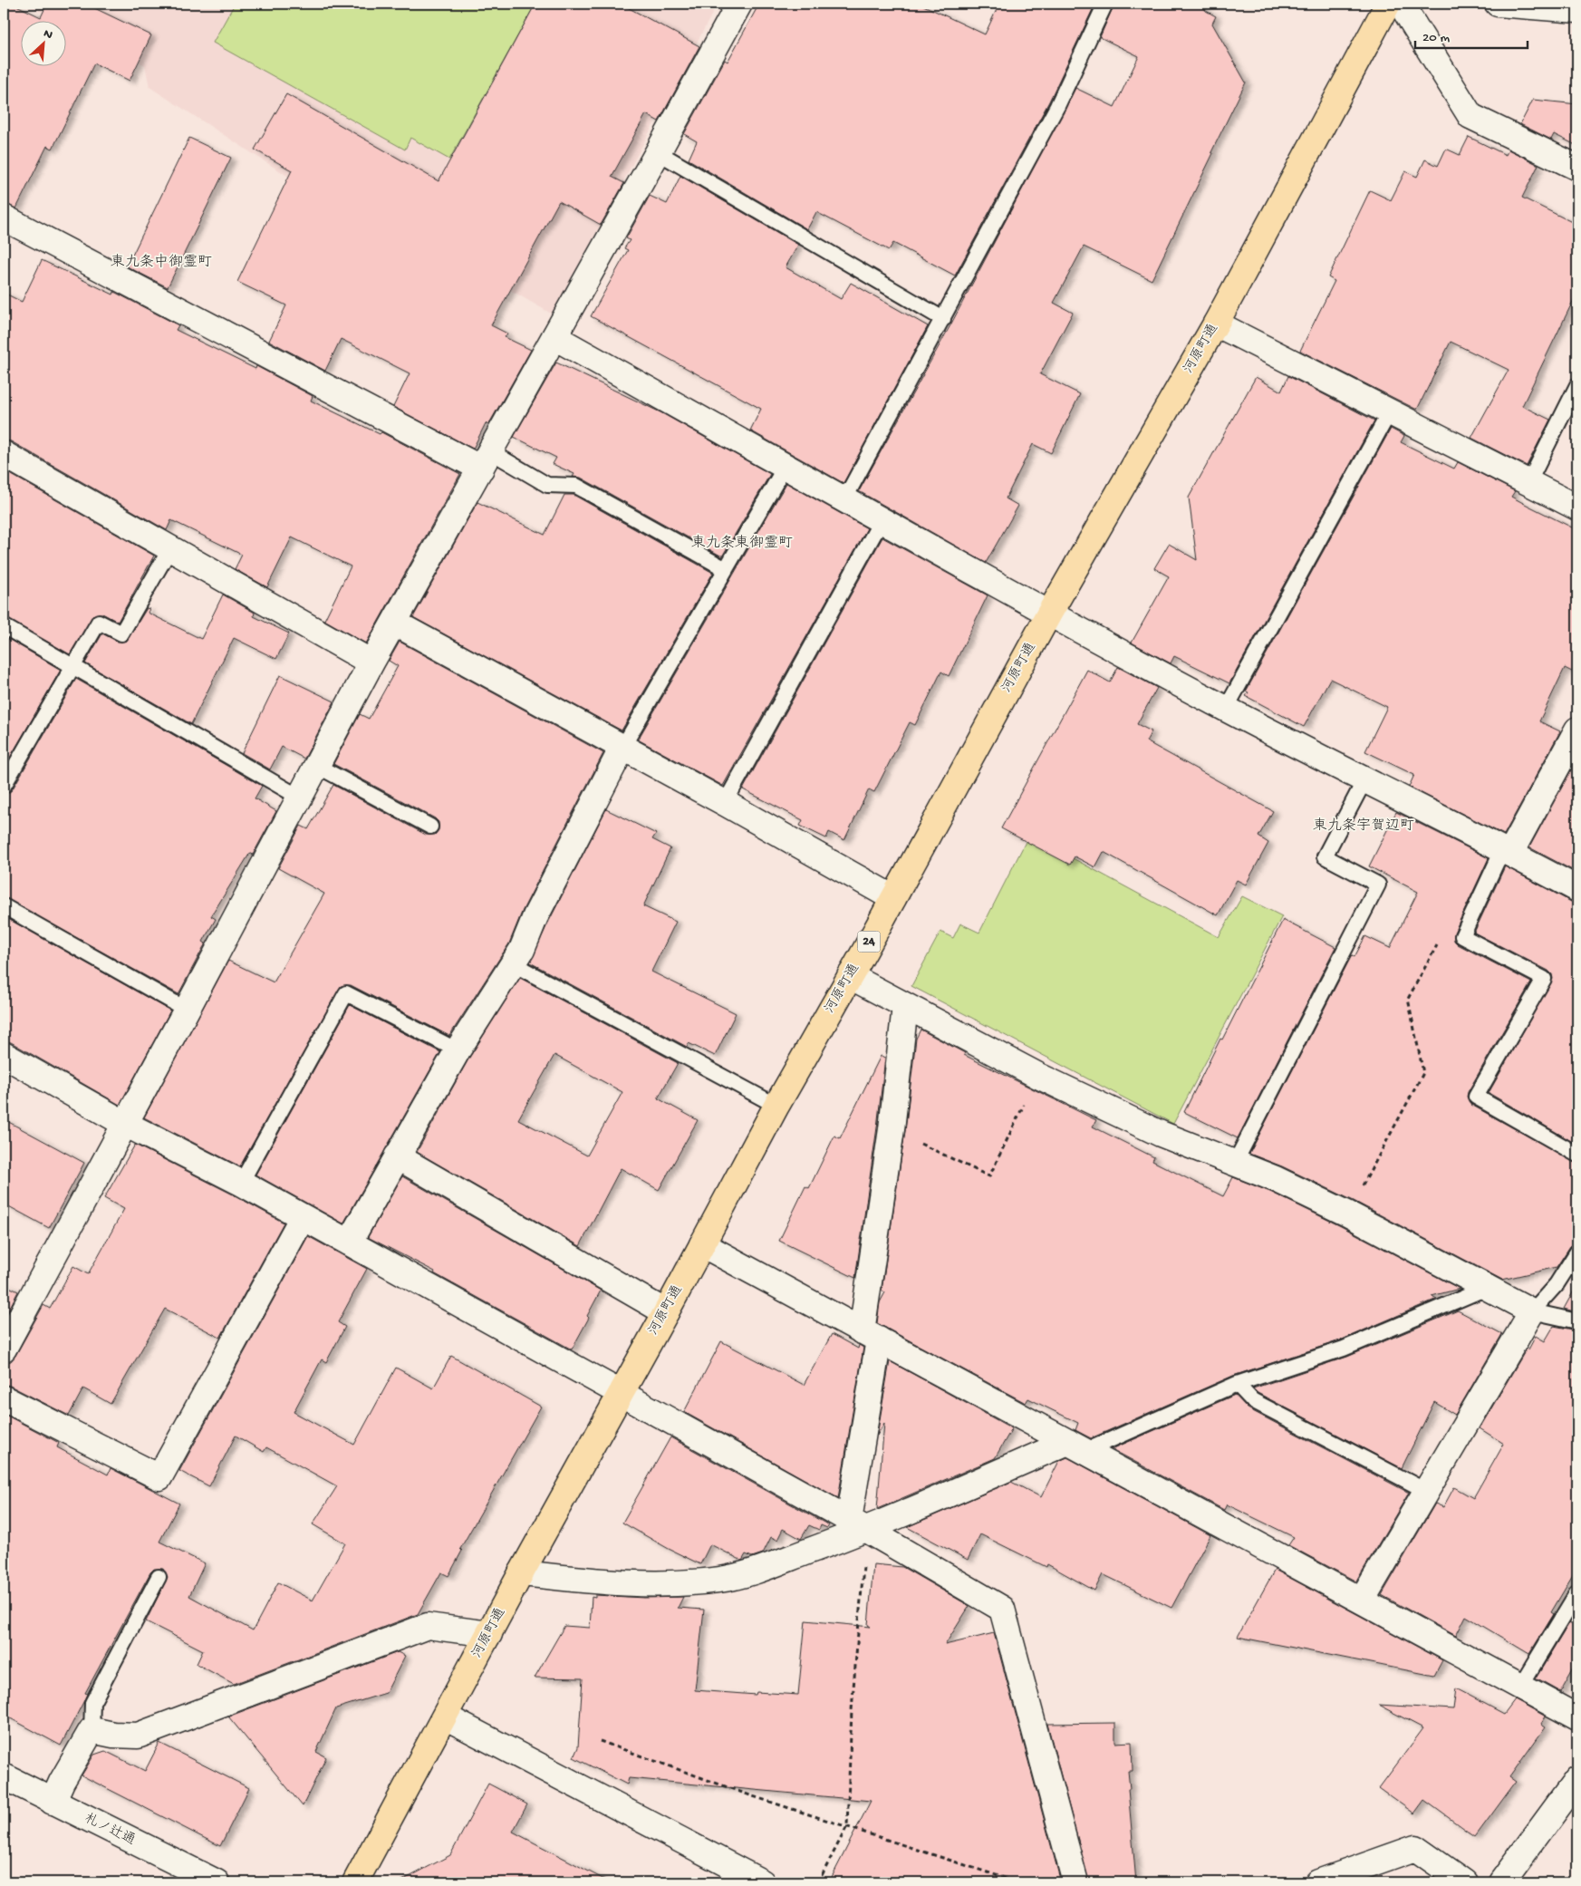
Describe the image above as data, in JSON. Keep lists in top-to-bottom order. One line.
{"streets":{"highway":["河原町通","24"],"street":["札ノ辻通"]},"districts":["東九条中御霊町","東九条東御霊町","東九条宇賀辺町"],"scale_bar":"20 m","north":"top right"}
